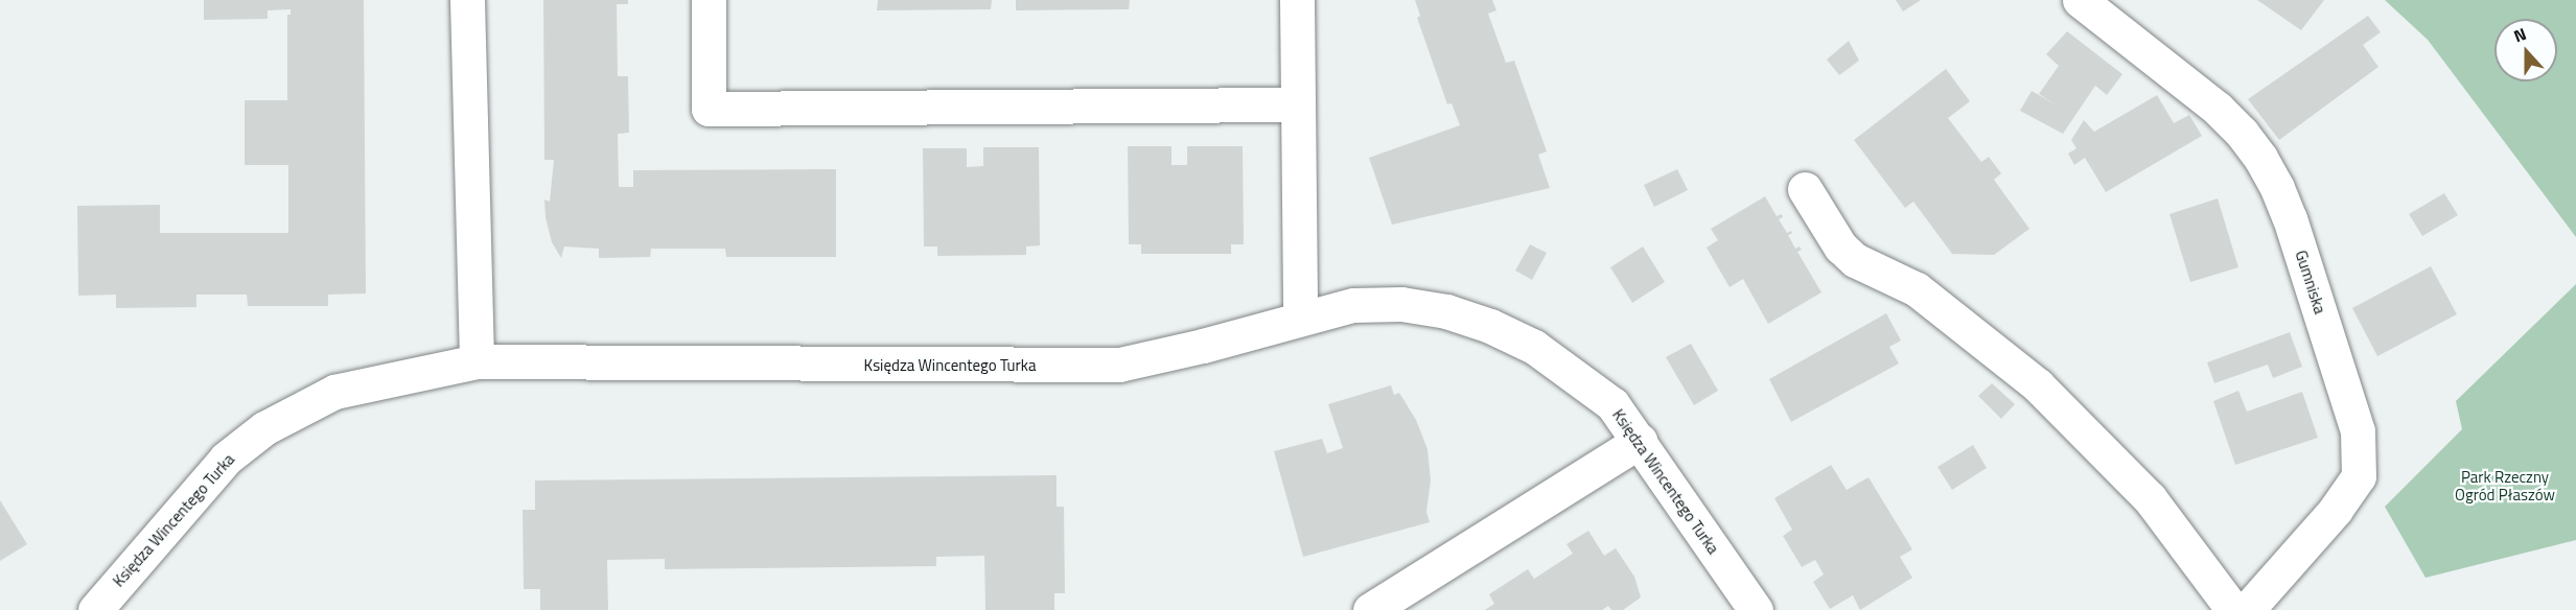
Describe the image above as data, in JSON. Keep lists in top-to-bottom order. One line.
{"streets":{"street":["Gumniska","Księdza Wincentego Turka"]},"parks":["Park Rzeczny Ogród Płaszów"],"north":"top"}
